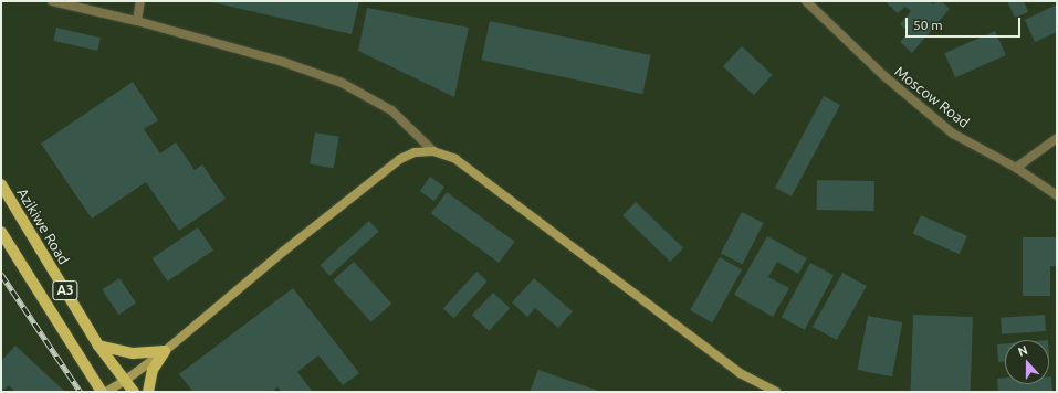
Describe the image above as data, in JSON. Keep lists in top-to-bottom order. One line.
{"streets":{"main road":["Azikiwe Road","A3"],"street":["Moscow Road"]},"scale_bar":"50 m","north":"top"}
